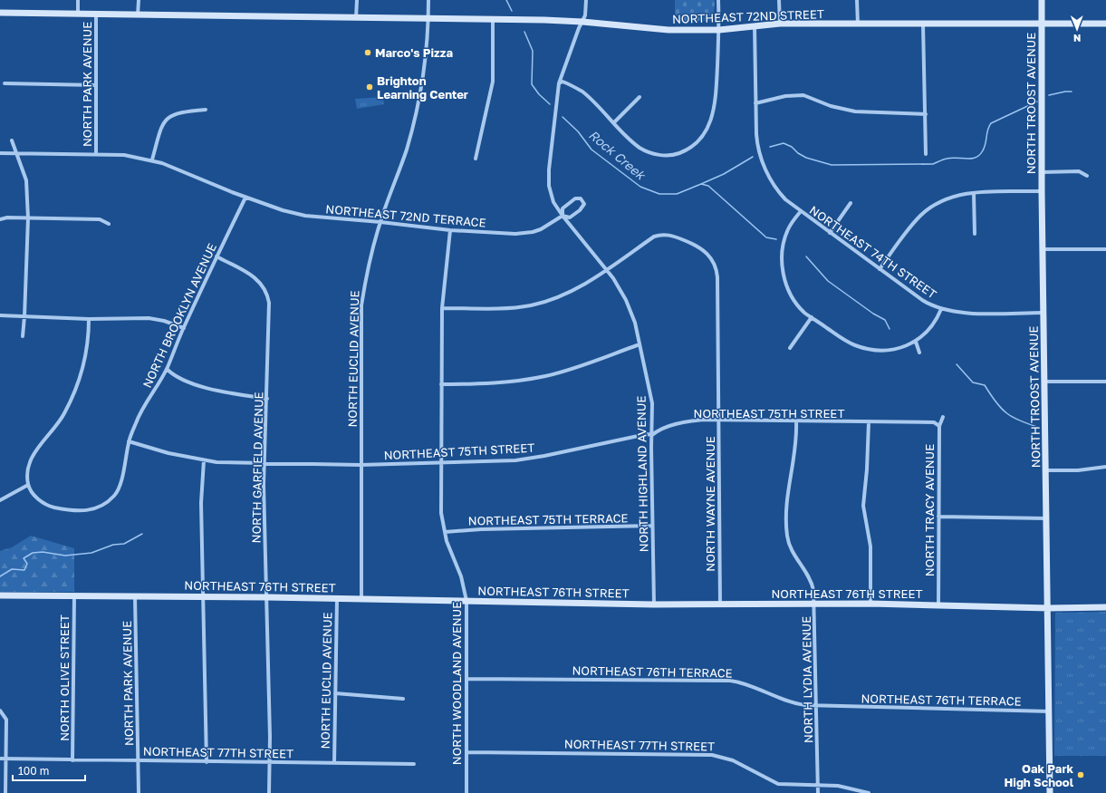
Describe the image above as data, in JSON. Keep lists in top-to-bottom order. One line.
{"streets":{"street":["NORTHEAST 72ND STREET","NORTH PARK AVENUE","NORTH TROOST AVENUE","NORTHEAST 72ND TERRACE","NORTHEAST 74TH STREET","NORTH BROOKLYN AVENUE","NORTH EUCLID AVENUE","NORTHEAST 75TH STREET","NORTH GARFIELD AVENUE","NORTH HIGHLAND AVENUE","NORTH WAYNE AVENUE","NORTH TRACY AVENUE","NORTHEAST 75TH TERRACE","NORTHEAST 76TH STREET","NORTHEAST 76TH TERRACE","NORTH OLIVE STREET","NORTH LYDIA AVENUE","NORTH WOODLAND AVENUE","NORTHEAST 77TH STREET"]},"crossings":[["NORTHEAST 72ND STREET","NORTH PARK AVENUE"],["NORTHEAST 72ND STREET","NORTH TROOST AVENUE"],["NORTHEAST 72ND STREET","NORTHEAST 74TH STREET"],["NORTHEAST 72ND STREET","NORTH EUCLID AVENUE"],["NORTHEAST 72ND STREET","NORTH HIGHLAND AVENUE"],["NORTH PARK AVENUE","NORTHEAST 72ND TERRACE"],["NORTH PARK AVENUE","NORTHEAST 76TH STREET"],["NORTH PARK AVENUE","NORTHEAST 77TH STREET"],["NORTH TROOST AVENUE","NORTHEAST 74TH STREET"],["NORTH TROOST AVENUE","NORTHEAST 76TH STREET"],["NORTH TROOST AVENUE","NORTHEAST 76TH TERRACE"],["NORTHEAST 72ND TERRACE","NORTH BROOKLYN AVENUE"],["NORTHEAST 72ND TERRACE","NORTH EUCLID AVENUE"],["NORTHEAST 72ND TERRACE","NORTH HIGHLAND AVENUE"],["NORTHEAST 72ND TERRACE","NORTH WOODLAND AVENUE"],["NORTH BROOKLYN AVENUE","NORTHEAST 75TH STREET"],["NORTH BROOKLYN AVENUE","NORTH GARFIELD AVENUE"],["NORTH EUCLID AVENUE","NORTHEAST 75TH STREET"],["NORTH EUCLID AVENUE","NORTHEAST 76TH STREET"],["NORTH EUCLID AVENUE","NORTHEAST 77TH STREET"],["NORTHEAST 75TH STREET","NORTH GARFIELD AVENUE"],["NORTHEAST 75TH STREET","NORTH HIGHLAND AVENUE"],["NORTHEAST 75TH STREET","NORTH WAYNE AVENUE"],["NORTHEAST 75TH STREET","NORTH TRACY AVENUE"],["NORTHEAST 75TH STREET","NORTH LYDIA AVENUE"],["NORTHEAST 75TH STREET","NORTH WOODLAND AVENUE"],["NORTH GARFIELD AVENUE","NORTHEAST 76TH STREET"],["NORTH GARFIELD AVENUE","NORTHEAST 77TH STREET"],["NORTH HIGHLAND AVENUE","NORTH WAYNE AVENUE"],["NORTH HIGHLAND AVENUE","NORTHEAST 75TH TERRACE"],["NORTH HIGHLAND AVENUE","NORTHEAST 76TH STREET"],["NORTH WAYNE AVENUE","NORTHEAST 76TH STREET"],["NORTH TRACY AVENUE","NORTHEAST 76TH STREET"],["NORTHEAST 75TH TERRACE","NORTH WOODLAND AVENUE"],["NORTHEAST 76TH STREET","NORTH OLIVE STREET"],["NORTHEAST 76TH STREET","NORTH LYDIA AVENUE"],["NORTHEAST 76TH STREET","NORTH WOODLAND AVENUE"],["NORTHEAST 76TH TERRACE","NORTH LYDIA AVENUE"],["NORTHEAST 76TH TERRACE","NORTH WOODLAND AVENUE"],["NORTH OLIVE STREET","NORTHEAST 77TH STREET"],["NORTH LYDIA AVENUE","NORTHEAST 77TH STREET"],["NORTH WOODLAND AVENUE","NORTHEAST 77TH STREET"]],"water":["Rock Creek"],"places":["Marco's Pizza","Brighton Learning Center","Oak Park High School"],"scale_bar":"100 m","north":"bottom"}
